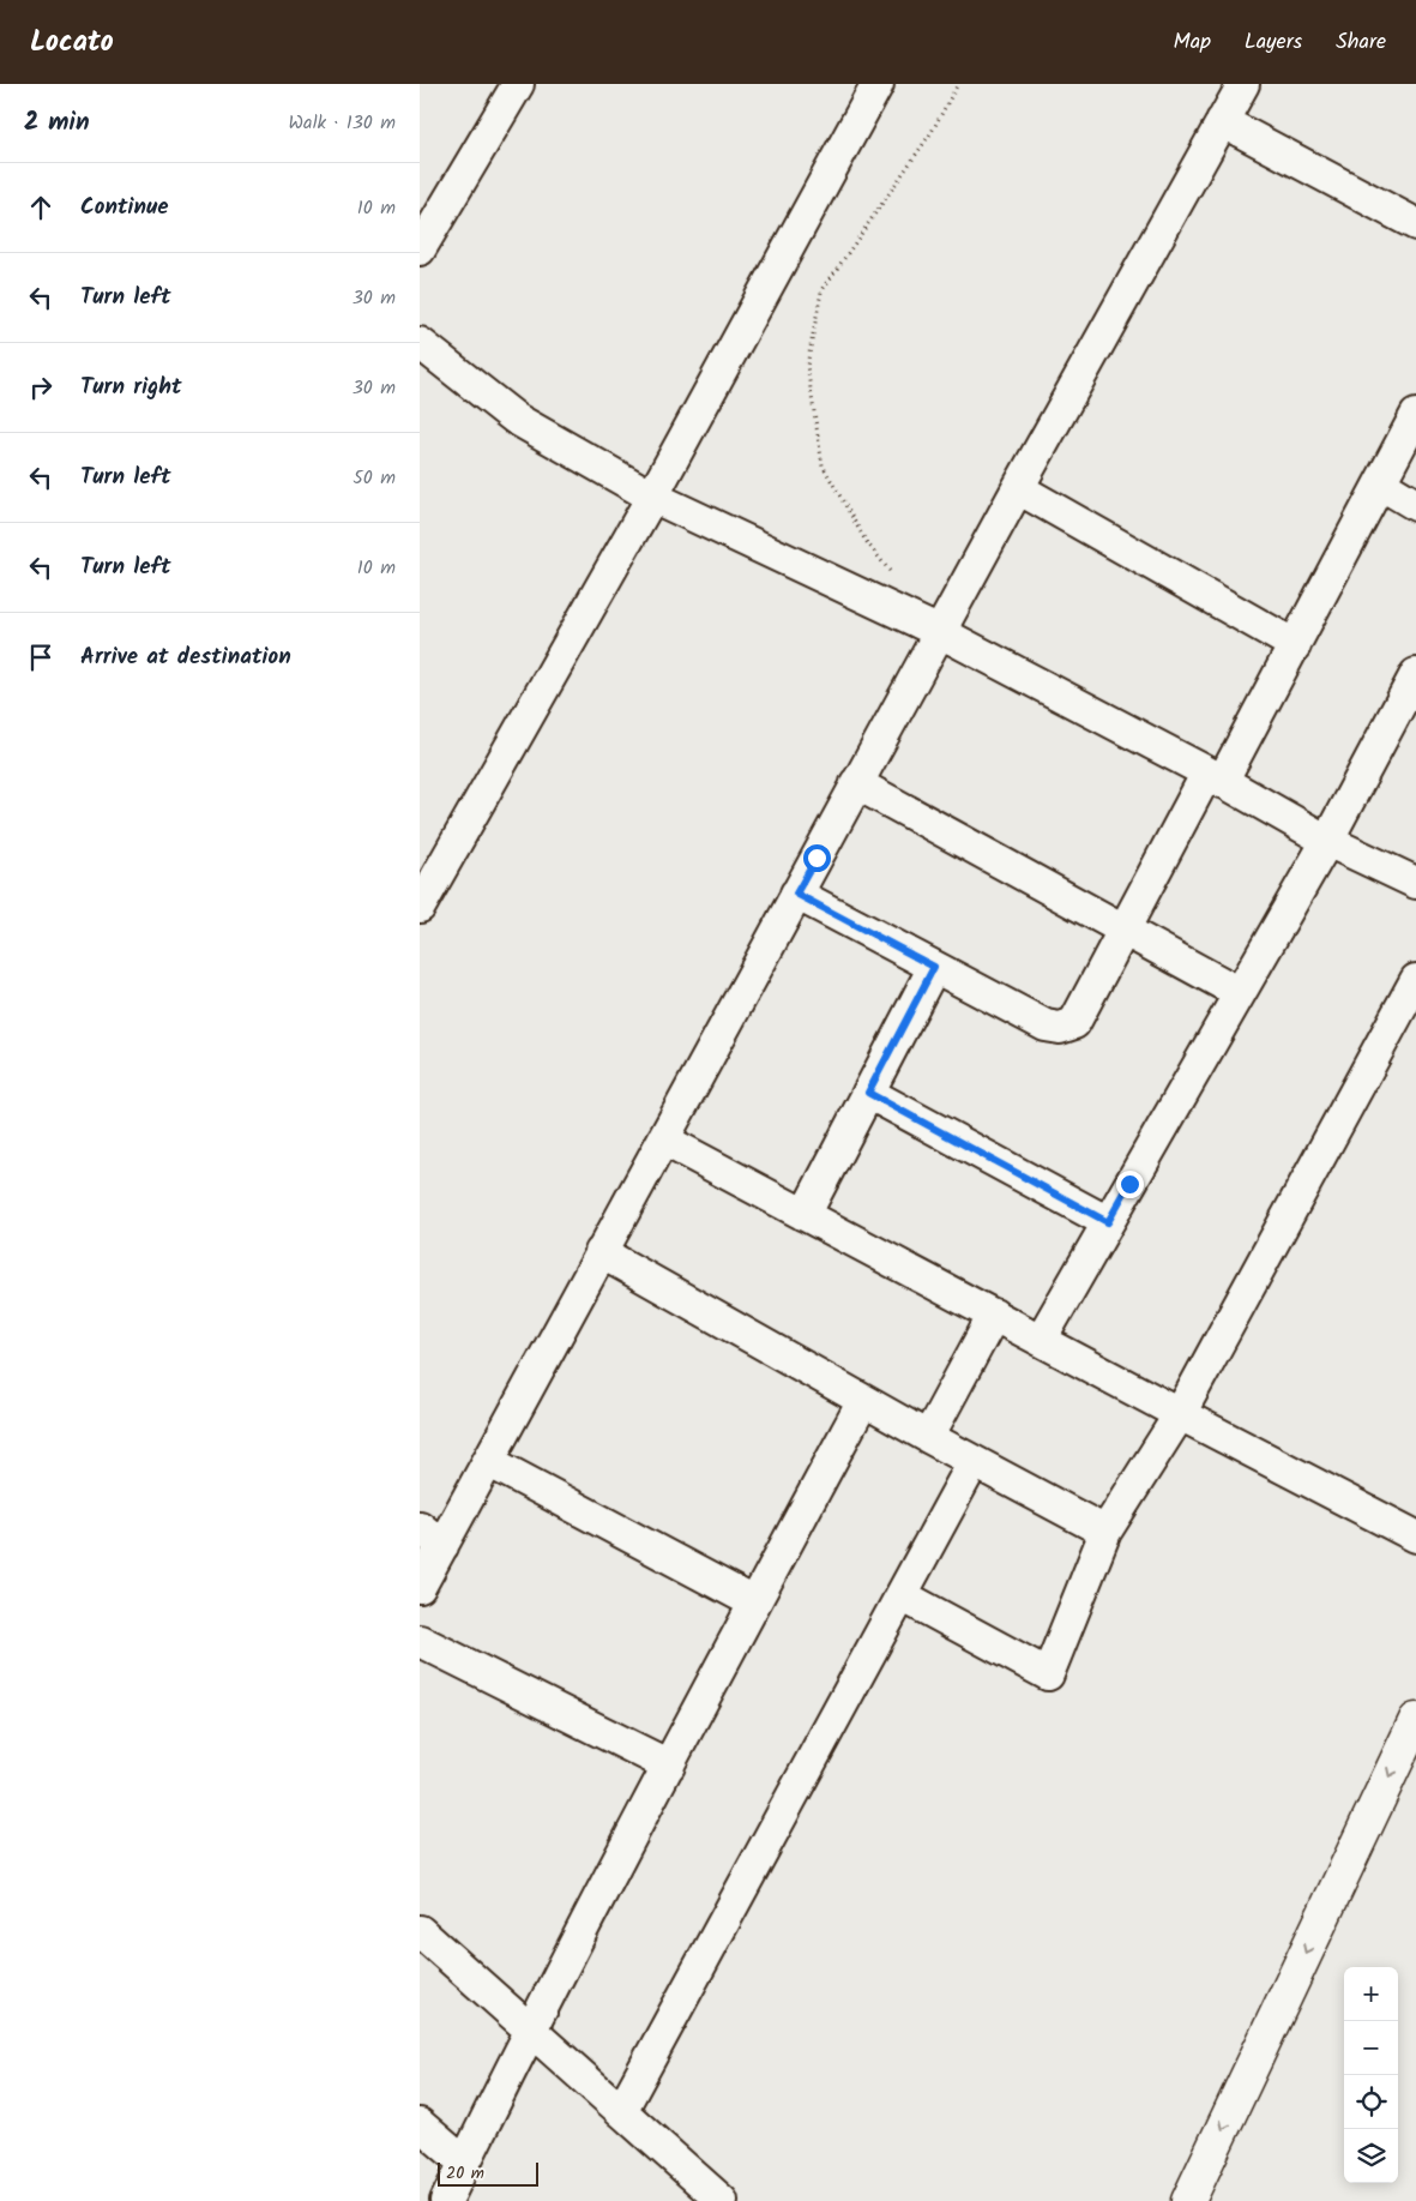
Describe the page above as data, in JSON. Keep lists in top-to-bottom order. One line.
{"scale_bar":"20 m","page":{"header":"Locato","nav":["Map","Layers","Share"],"heading":["2 min","Walk · 130 m"],"list":[["Continue","10 m"],["Turn left","30 m"],["Turn right","30 m"],["Turn left","50 m"],["Turn left","10 m"],"Arrive at destination"],"map_buttons":["+","−"],"scale":"20 m"}}
